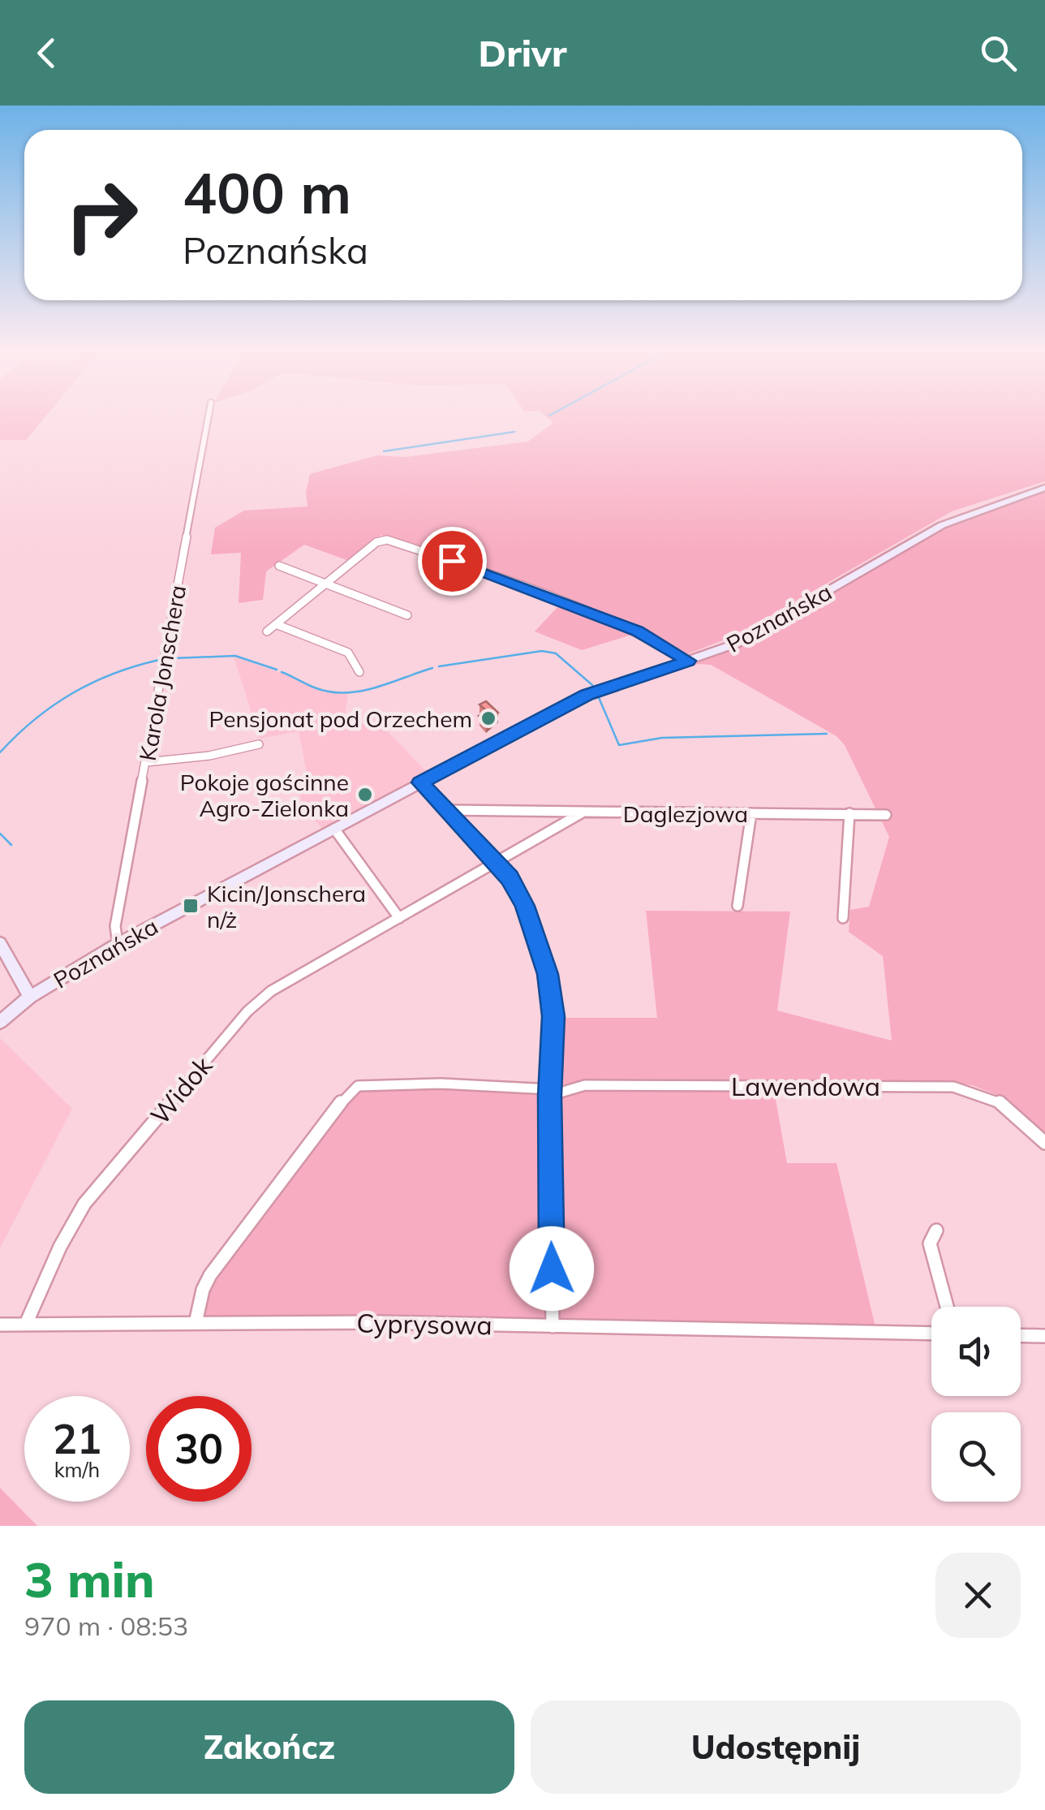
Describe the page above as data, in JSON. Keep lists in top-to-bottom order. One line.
{"streets":{"street":["Poznańska","Karola Jonschera","Daglezjowa","Lawendowa","Widok","Cyprysowa"]},"crossings":[["Poznańska","Karola Jonschera"],["Lawendowa","Cyprysowa"],["Widok","Cyprysowa"]],"places":{"other":["Pensjonat pod Orzechem","Pokoje gościnne Agro-Zielonka"],"transit":["Kicin/Jonschera n/ż"]},"page":{"header":"Drivr","turn":["400 m","Poznańska"],"speed":"21 km/h","limit":"30","heading":["3 min","970 m · 08:53"],"buttons":["Zakończ","Udostępnij"]}}
